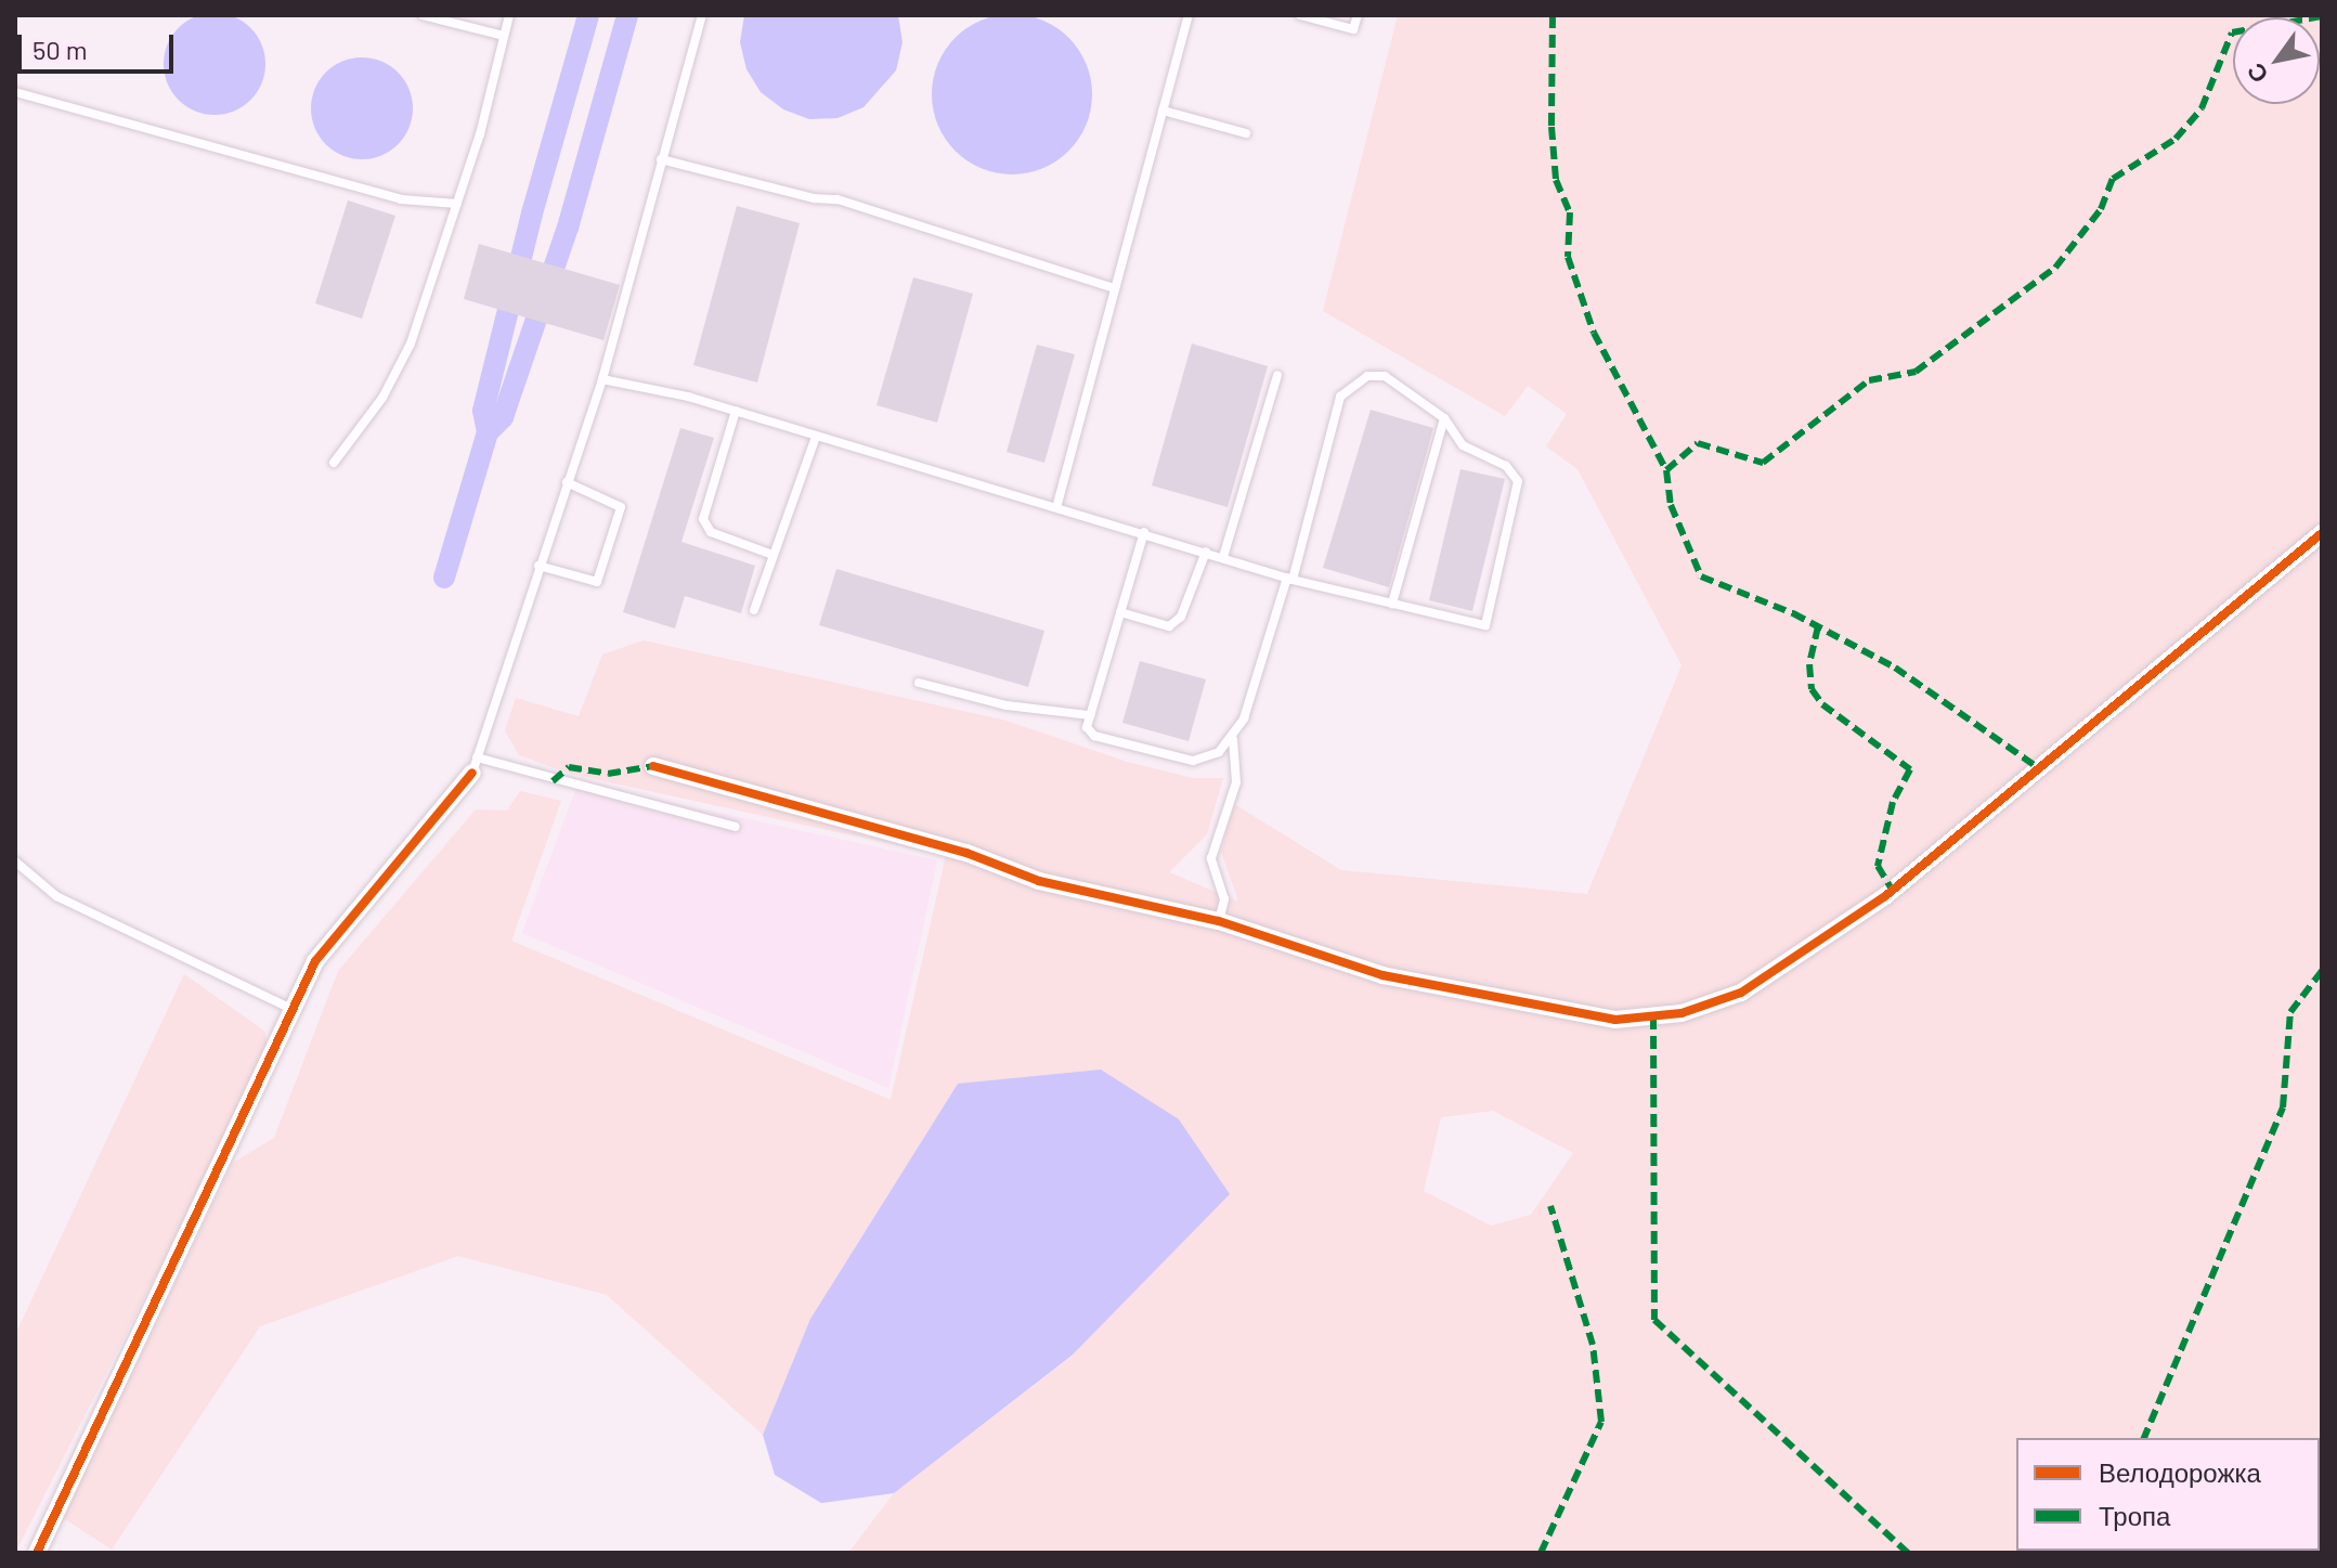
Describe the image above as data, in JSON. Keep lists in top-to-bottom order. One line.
{"legend":["Велодорожка","Тропа"],"scale_bar":"50 m","north":"bottom left"}
